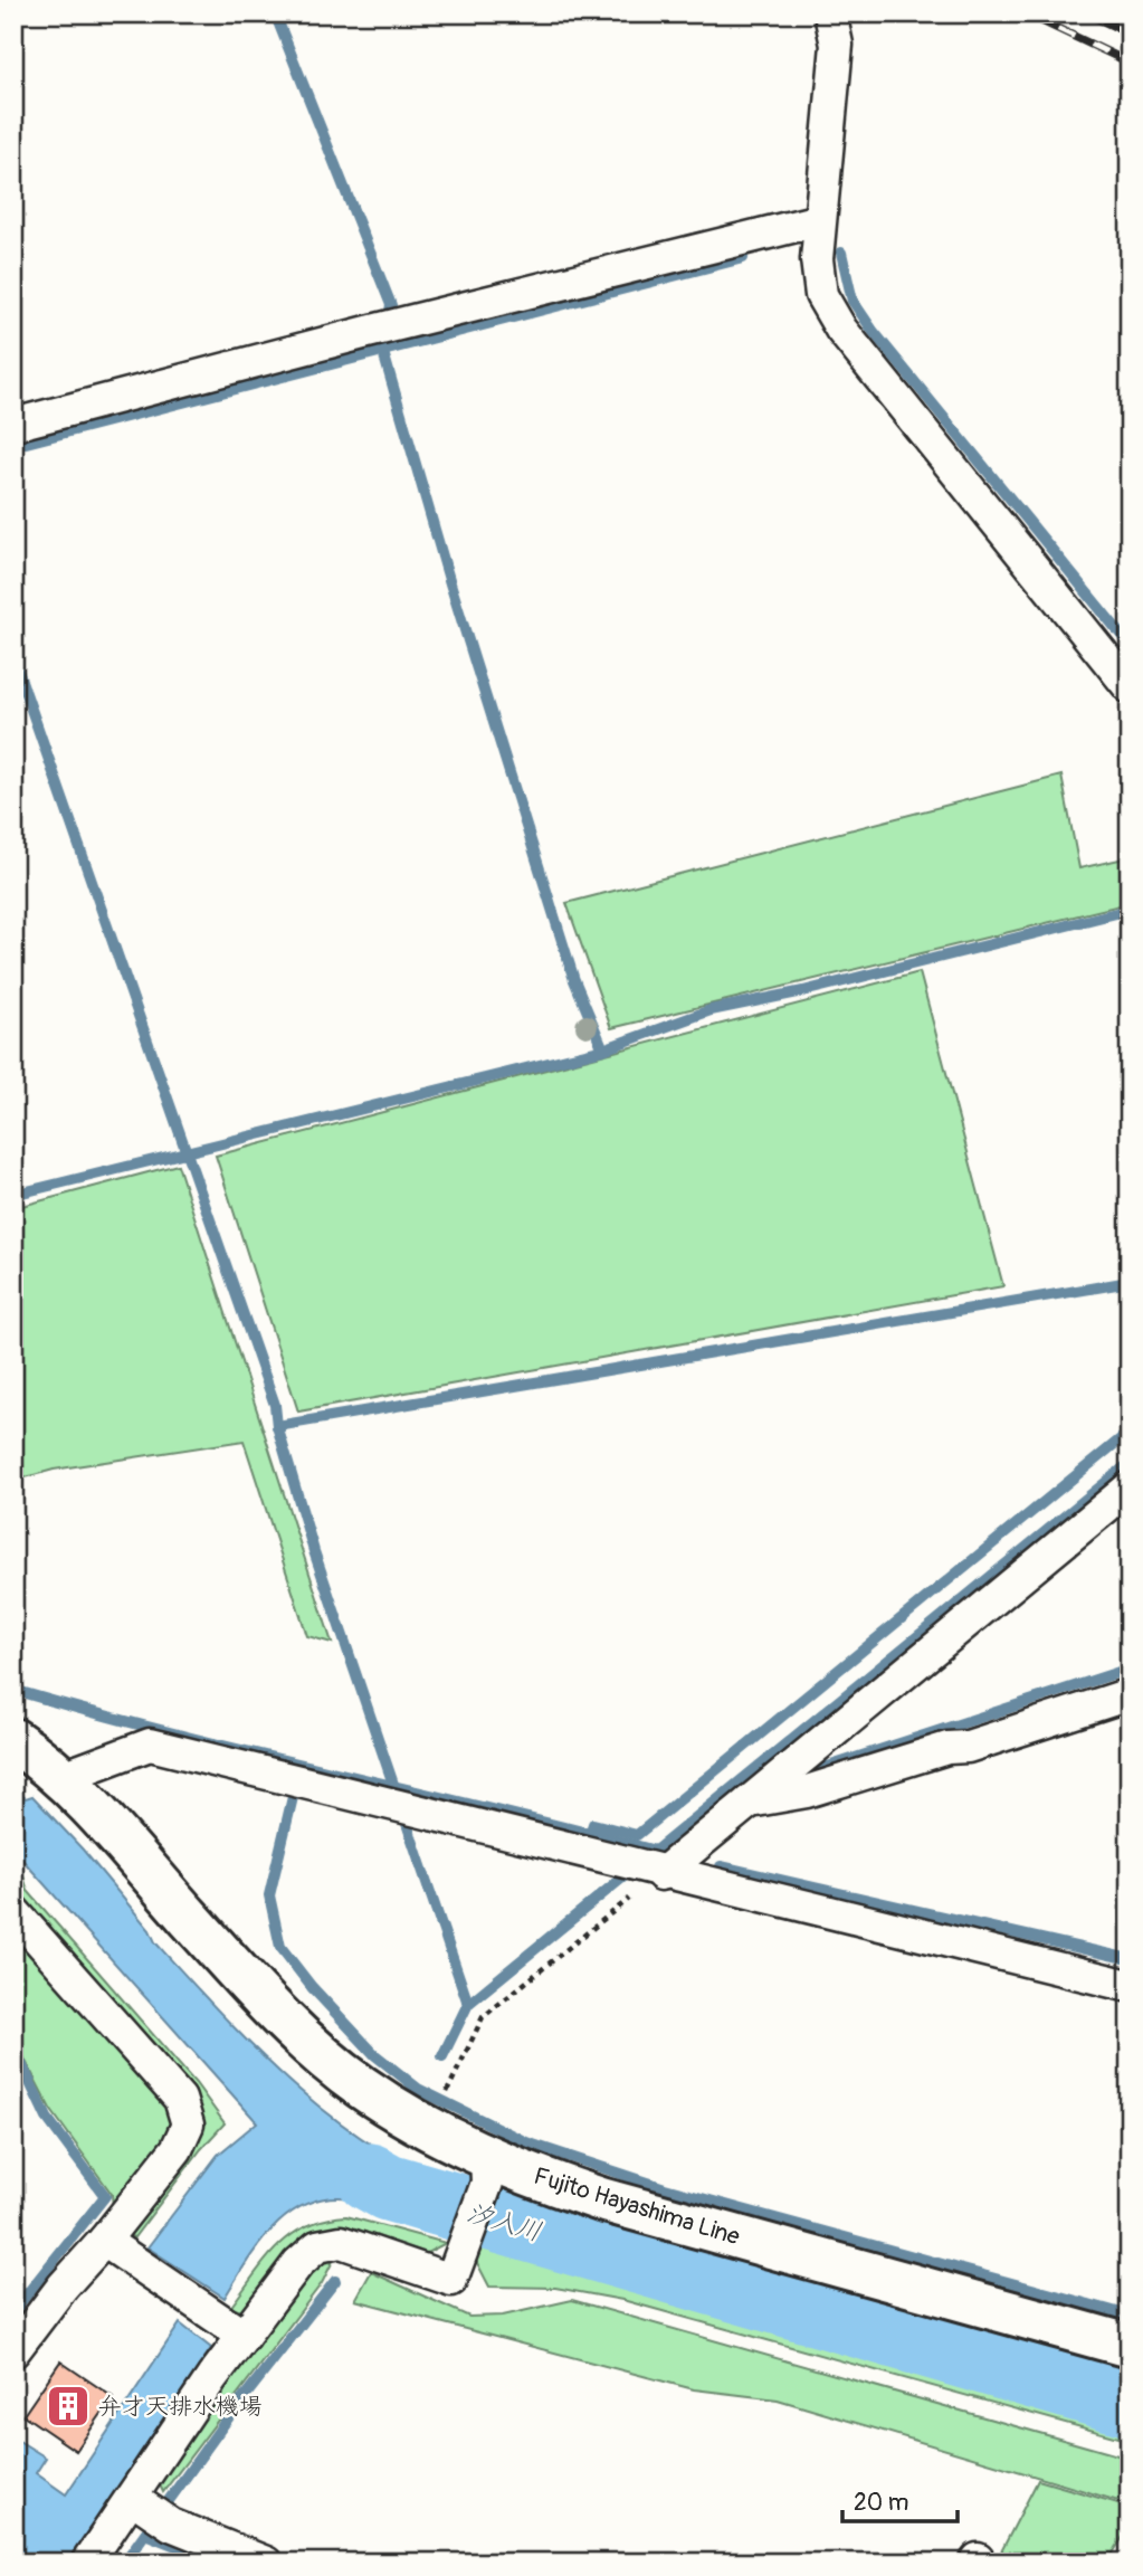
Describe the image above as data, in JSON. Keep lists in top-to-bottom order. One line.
{"streets":{"main road":["Fujito Hayashima Line"]},"water":["汐入川"],"places":{"building":["弁才天排水機場"]},"scale_bar":"20 m"}
